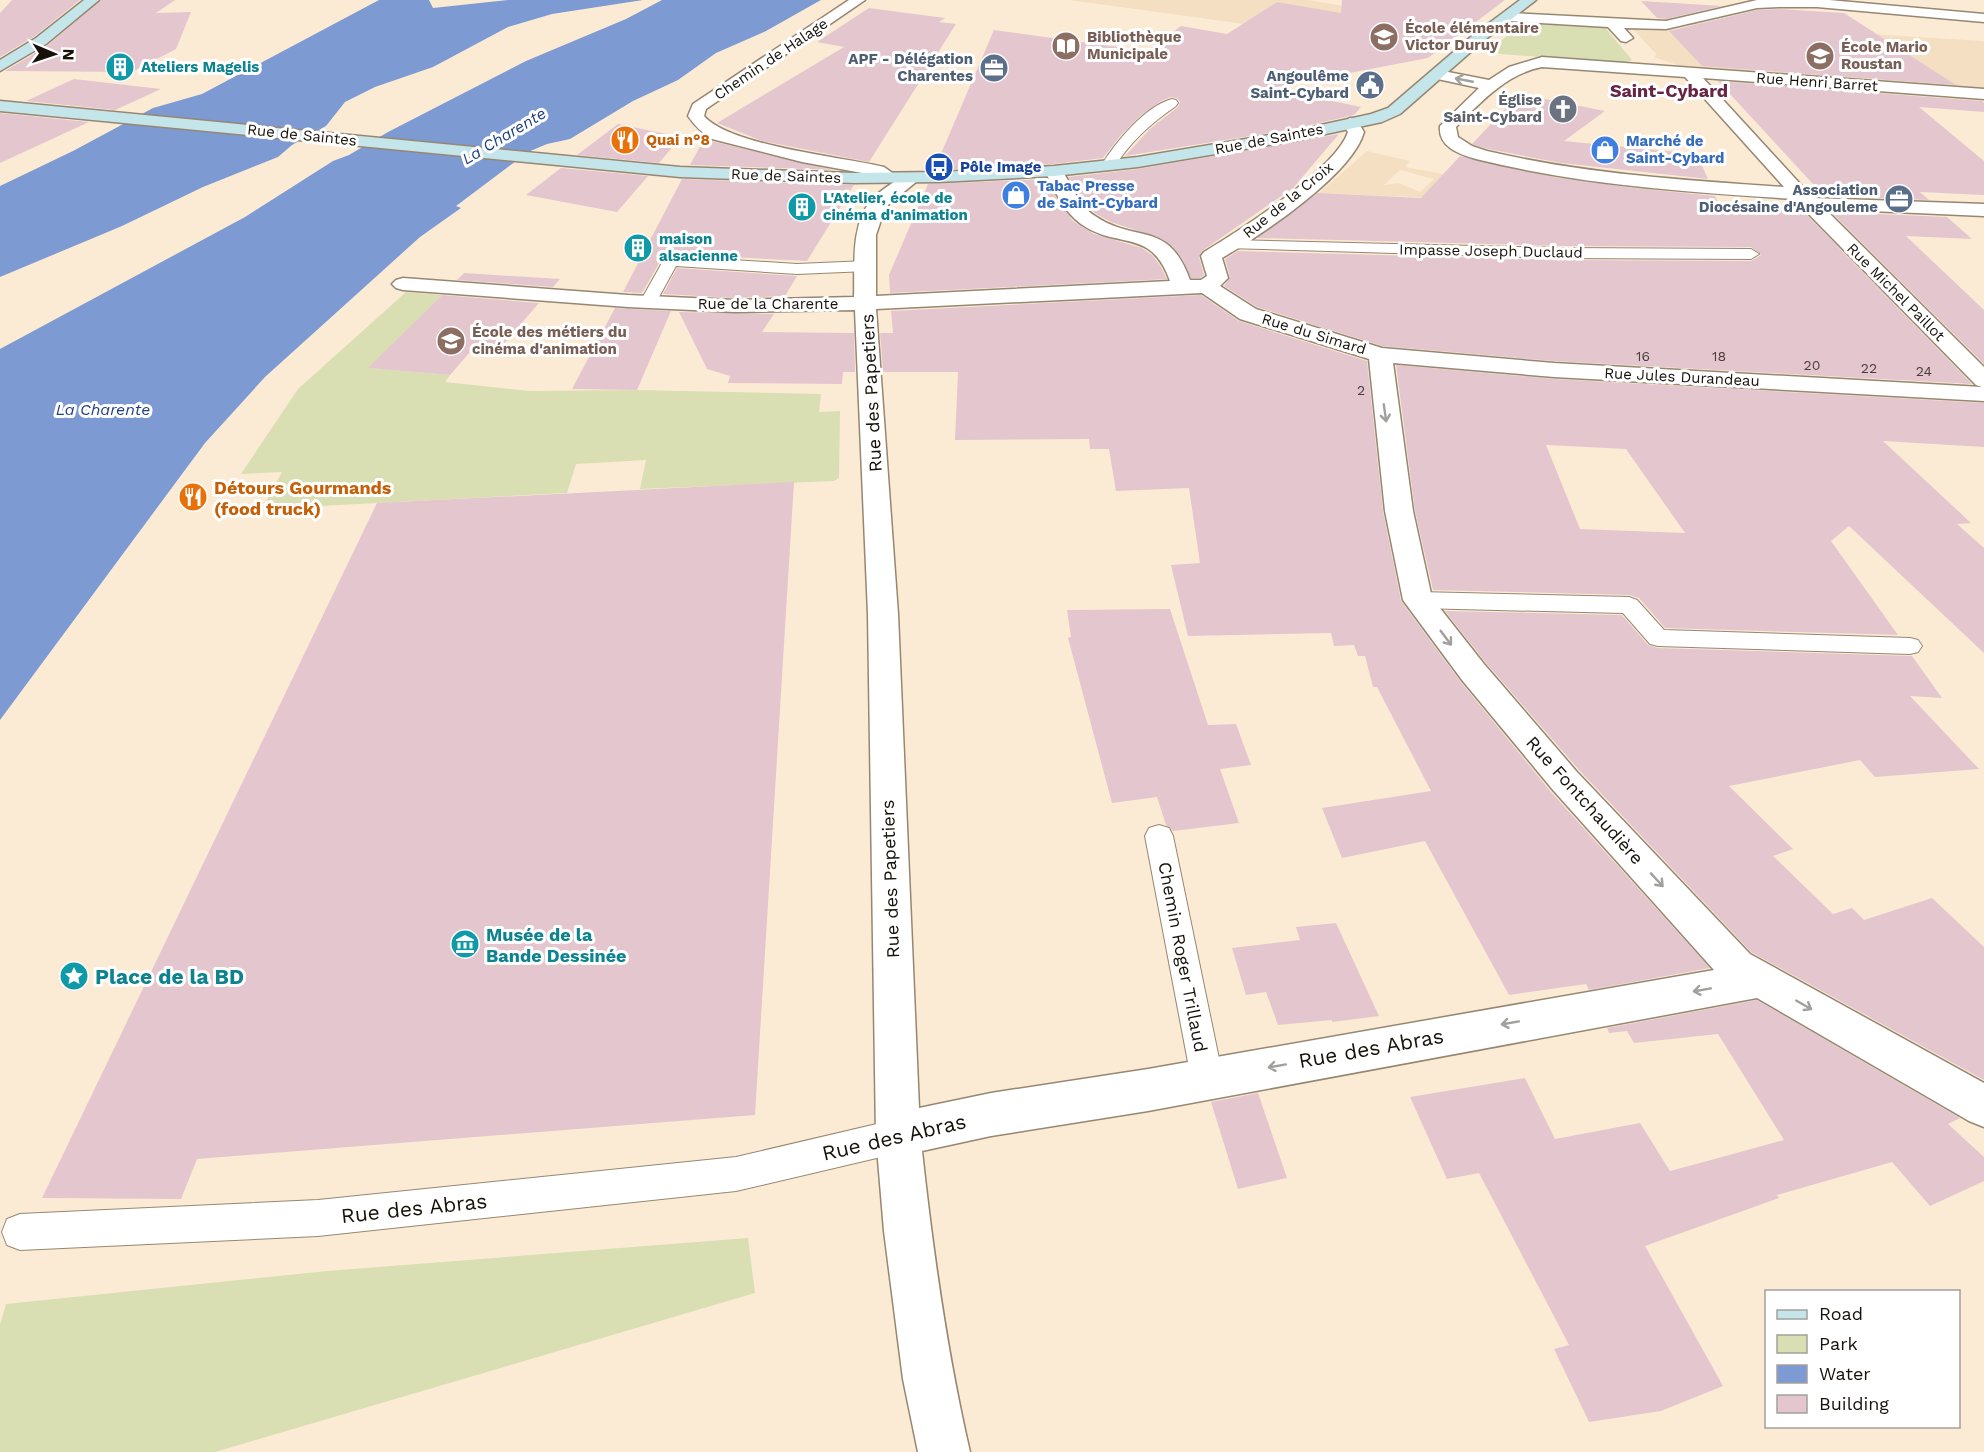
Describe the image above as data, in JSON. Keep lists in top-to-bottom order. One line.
{"streets":{"main road":["Rue de Saintes"],"street":["Chemin de Halage","Rue Henri Barret","Rue de la Croix","Rue Michel Paillot","Rue de la Charente","Rue du Simard","Rue Jules Durandeau","Rue des Papetiers","Rue Fontchaudière","Rue des Abras"],"lane":["Impasse Joseph Duclaud","Chemin Roger Trillaud"]},"crossings":[["Chemin de Halage","Rue de Saintes"],["Rue Henri Barret","Rue Michel Paillot"],["Rue de Saintes","Rue de la Croix"],["Rue de la Croix","Impasse Joseph Duclaud"],["Rue de la Charente","Rue du Simard"],["Rue de la Charente","Rue des Papetiers"],["Rue du Simard","Rue Jules Durandeau"],["Rue du Simard","Rue Fontchaudière"],["Rue Jules Durandeau","Rue Fontchaudière"],["Rue des Papetiers","Rue des Abras"],["Rue Fontchaudière","Rue des Abras"],["Chemin Roger Trillaud","Rue des Abras"]],"one_way":["Rue Fontchaudière"],"districts":["Saint-Cybard"],"water":["La Charente"],"places":{"school or university":["École élémentaire Victor Duruy","École Mario Roustan","École des métiers du cinéma d'animation"],"library":["Bibliothèque Municipale"],"building":["Ateliers Magelis","L'Atelier, école de cinéma d'animation","maison alsacienne"],"office":["APF - Délégation Charentes","Association Diocésaine d'Angouleme"],"public building":["Angoulême Saint-Cybard"],"church":["Église Saint-Cybard"],"restaurant":["Quai n°8","Détours Gourmands (food truck)"],"shop":["Marché de Saint-Cybard","Tabac Presse de Saint-Cybard"],"bus stop":["Pôle Image"],"museum":["Musée de la Bande Dessinée"],"place":["Place de la BD"]},"house_numbers":["16","18","20","22","24","2"],"legend":["Road","Park","Water","Building"],"north":"right"}
